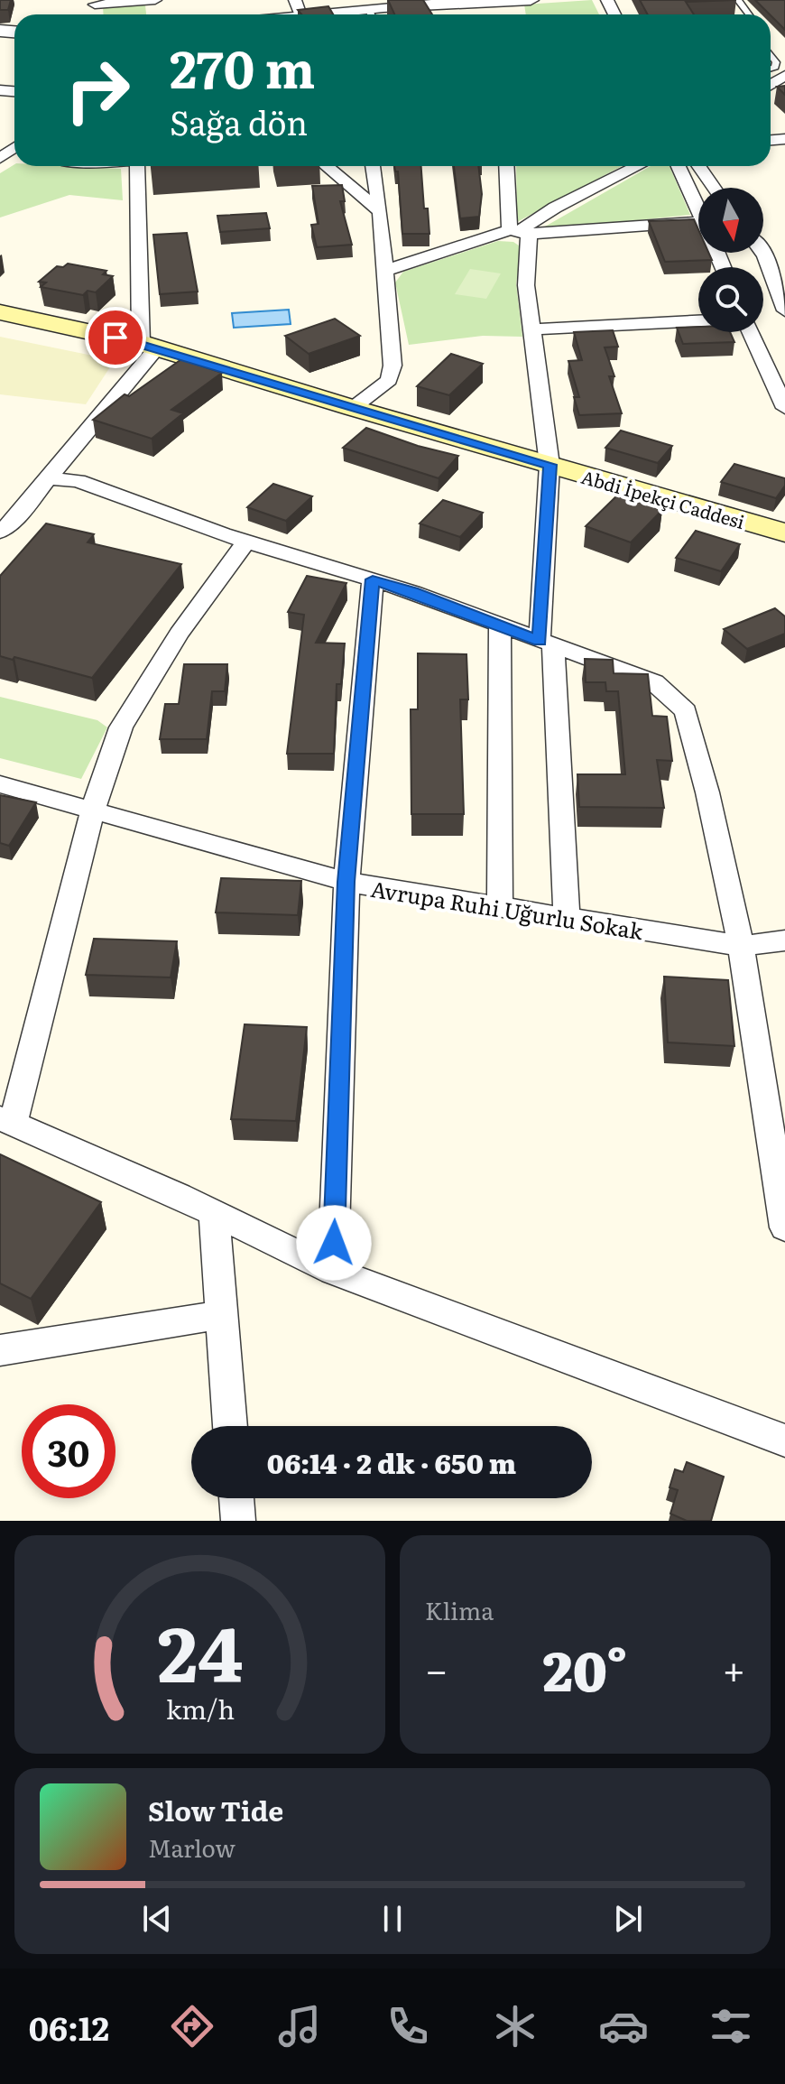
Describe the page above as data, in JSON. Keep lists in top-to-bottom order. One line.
{"streets":{"main road":["Abdi İpekçi Caddesi"],"street":["Avrupa Ruhi Uğurlu Sokak"]},"north":"bottom","page":{"turn":["270 m","Sağa dön"],"limit":"30","trip":"06:14 · 2 dk · 650 m","tile":"Klima","heat":["−","20°","+"],"song":["Slow Tide","Marlow"],"tabs":"06:12","gauge":["24","km/h"]}}
